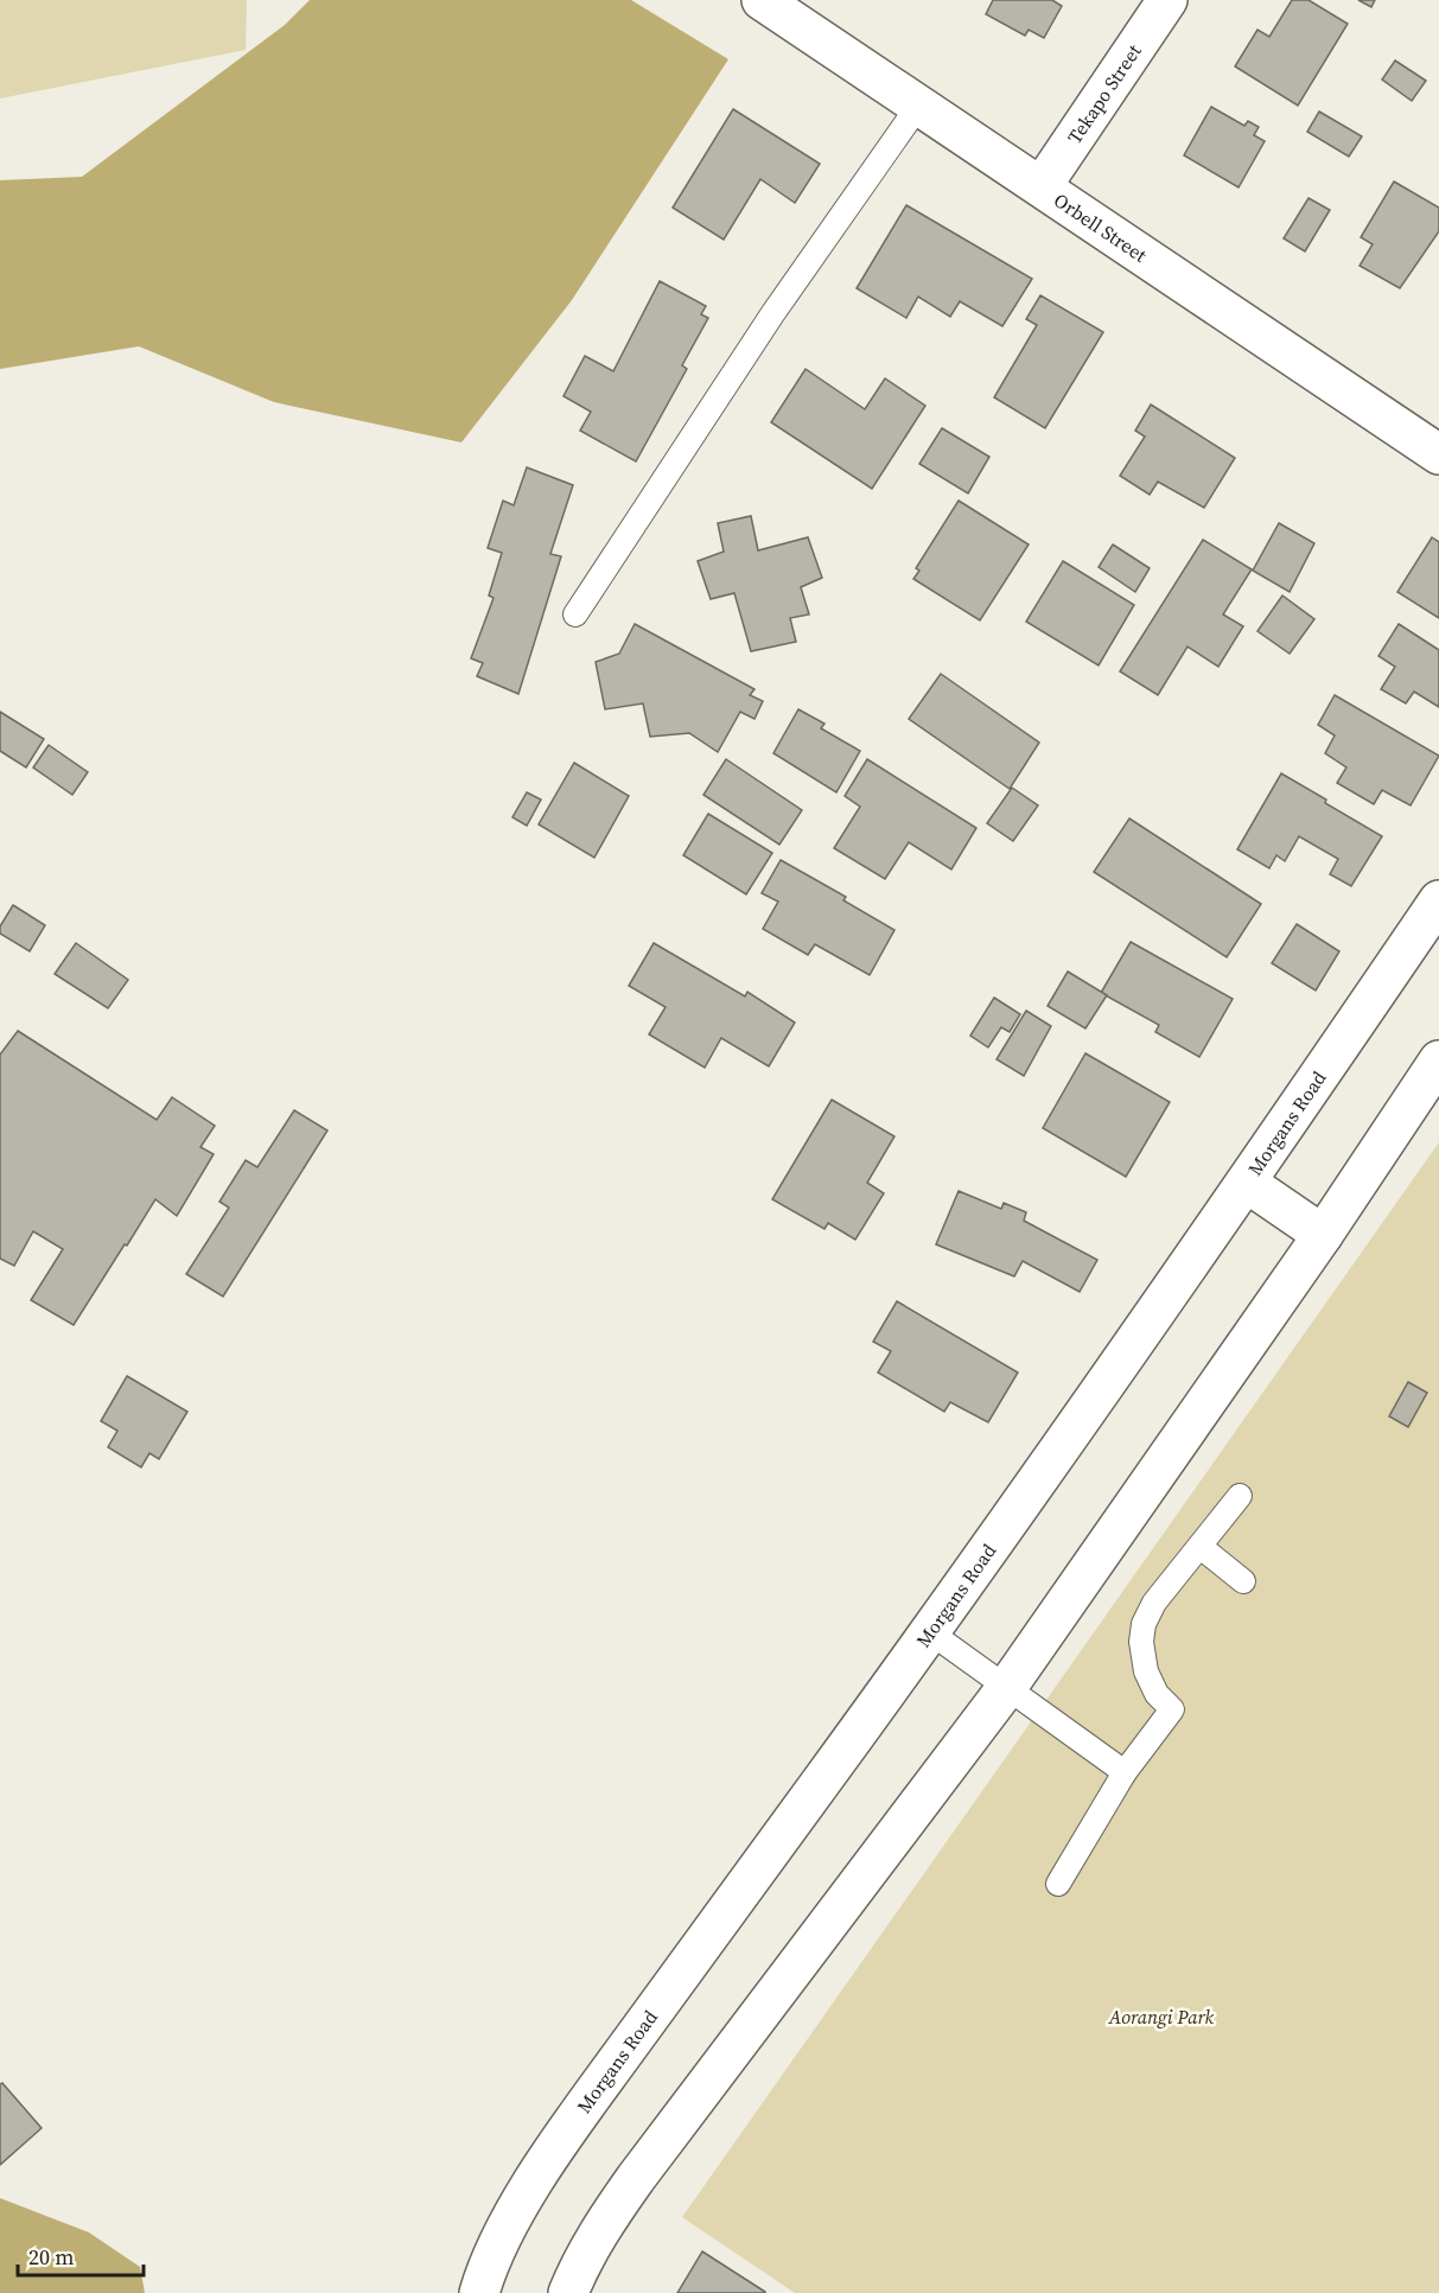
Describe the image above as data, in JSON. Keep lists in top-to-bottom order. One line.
{"streets":{"street":["Tekapo Street","Orbell Street","Morgans Road"]},"crossings":[["Tekapo Street","Orbell Street"]],"parks":["Aorangi Park"],"scale_bar":"20 m"}
